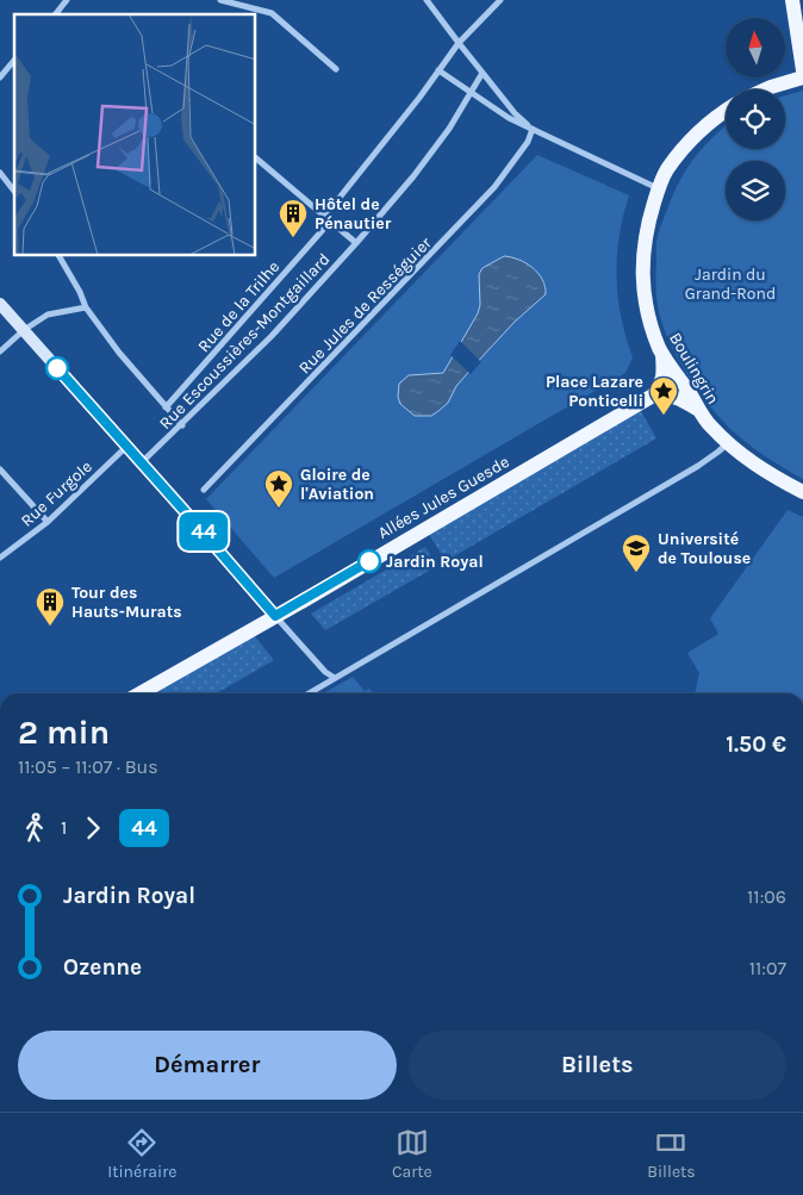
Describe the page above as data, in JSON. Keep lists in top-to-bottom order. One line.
{"streets":{"main road":["Boulingrin","Allées Jules Guesde"],"street":["Rue Jules de Rességuier","Rue de la Trilhe","Rue Escoussières-Montgaillard","Rue Furgole"]},"parks":["Jardin du Grand-Rond"],"places":{"building":["Hôtel de Pénautier","Tour des Hauts-Murats"],"place":["Place Lazare Ponticelli","Gloire de l'Aviation"],"other":["Jardin Royal"],"school or university":["Université de Toulouse"]},"lines":["bus line 44"],"north":"top","page":{"on_map":"44","heading":["2 min","11:05 – 11:07 · Bus","1.50 €"],"legs":["1","44"],"list":[{"name":"Jardin Royal","value":"11:06"},{"name":"Ozenne","value":"11:07"}],"buttons":["Démarrer","Billets"],"tabs":["Itinéraire","Carte","Billets"]}}
